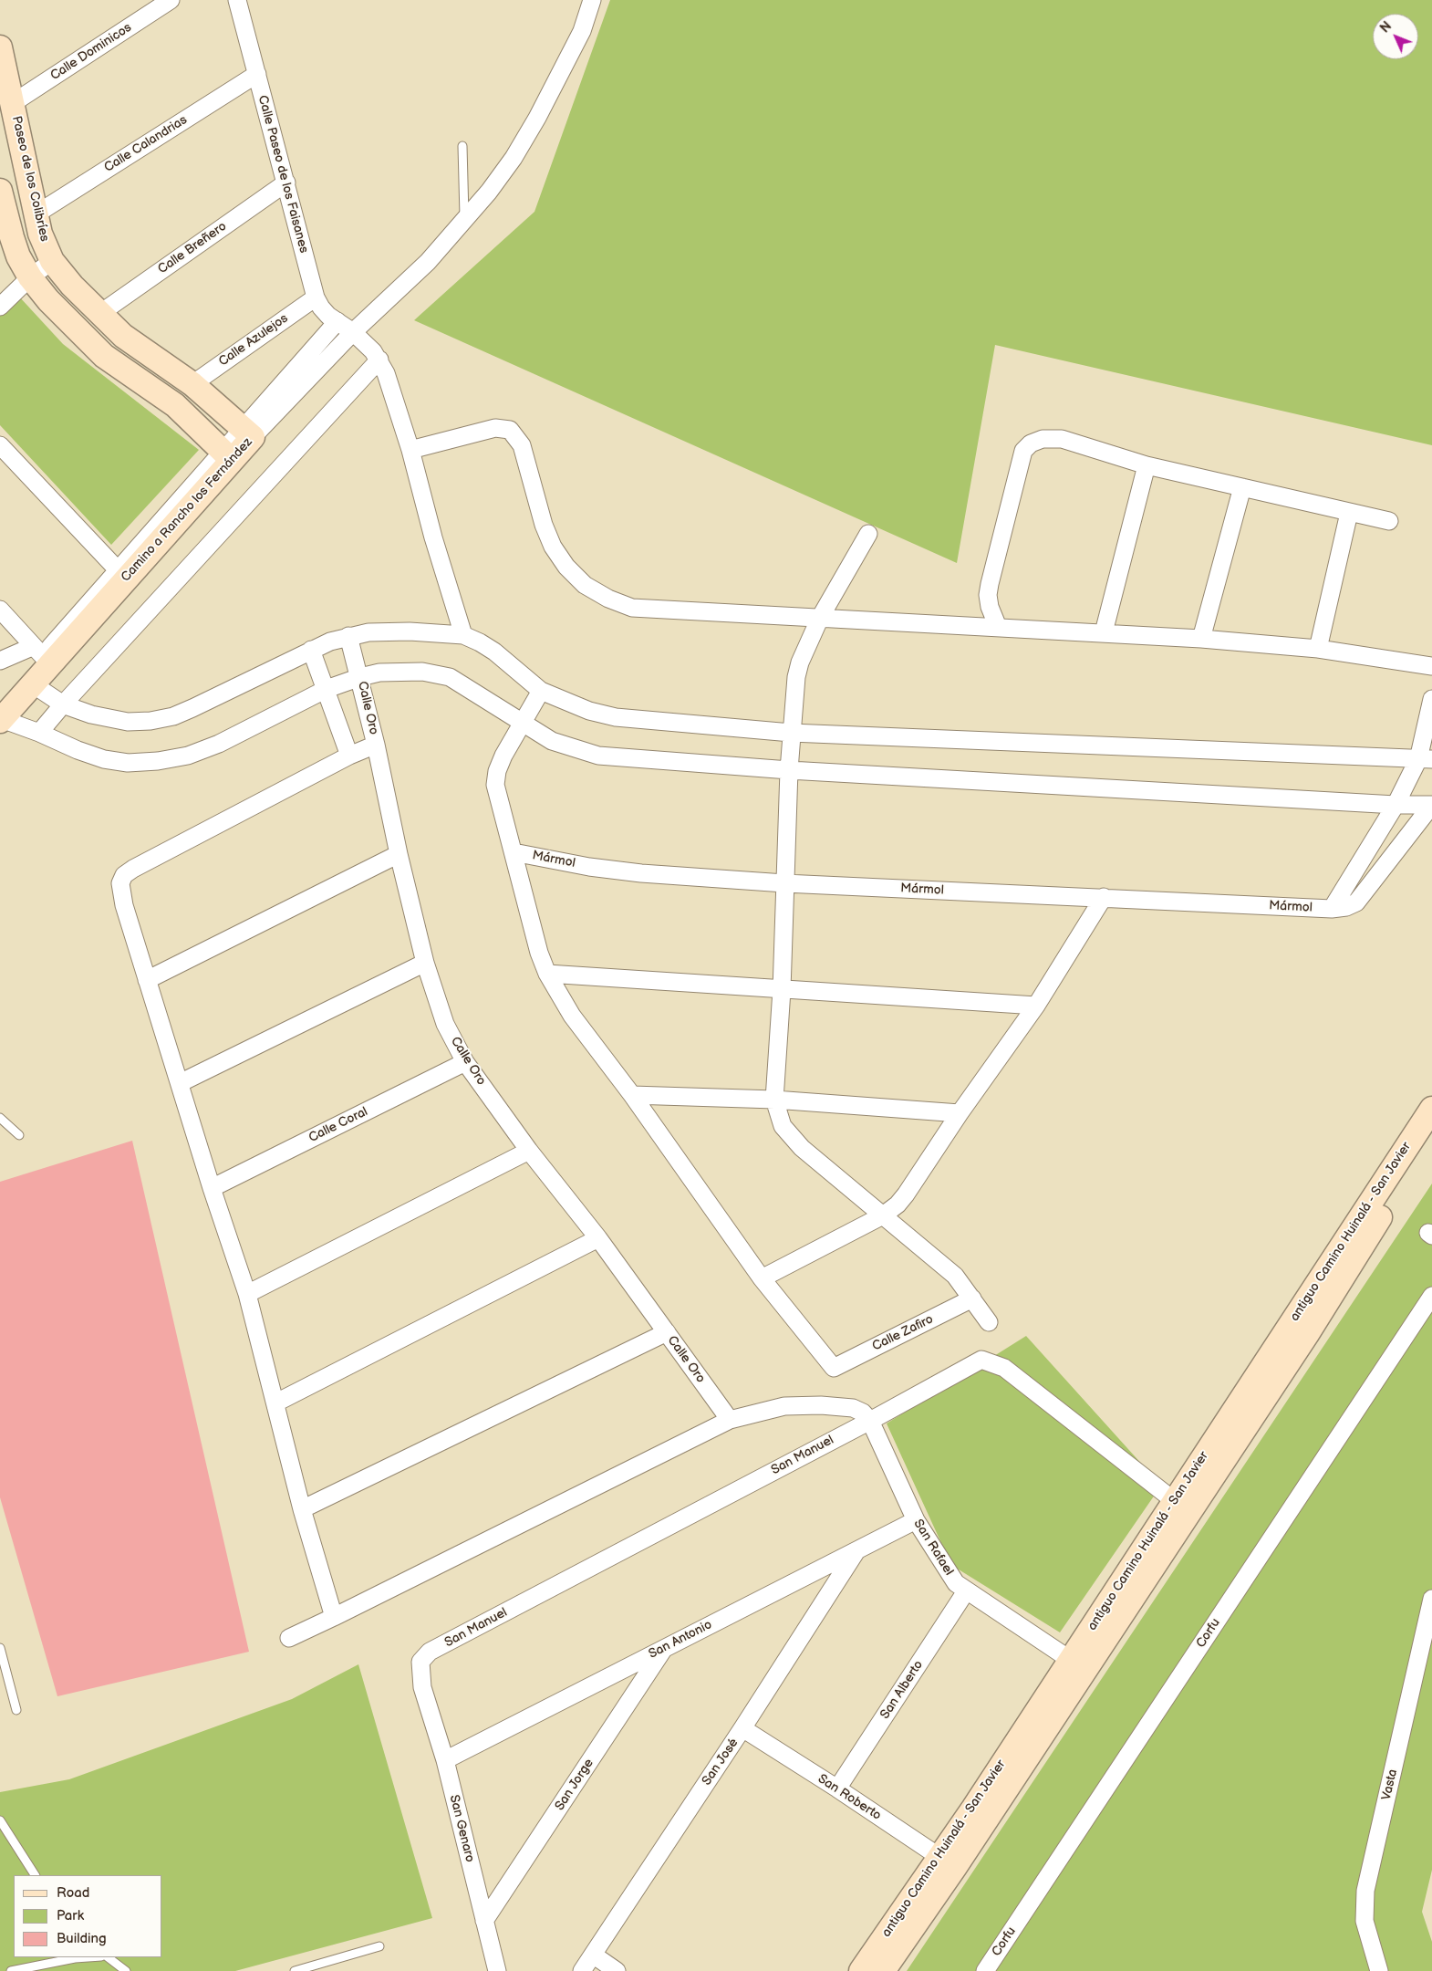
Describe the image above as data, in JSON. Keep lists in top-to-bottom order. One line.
{"streets":{"main road":["Paseo de los Colibríes","Camino a Rancho los Fernández","antiguo Camino Huinalá - San Javier"],"street":["Calle Dominicos","Calle Calandrias","Calle Paseo de los Faisanes","Calle Breñero","Calle Azulejos","Calle Oro","Mármol","Calle Coral","Calle Zafiro","San Manuel","San Rafael","Corfu","San Antonio","San Alberto","San José","San Jorge","Vasta","San Roberto","San Genaro"]},"crossings":[["Calle Dominicos","Paseo de los Colibríes"],["Calle Calandrias","Calle Paseo de los Faisanes"],["Calle Calandrias","Paseo de los Colibríes"],["Calle Paseo de los Faisanes","Calle Breñero"],["Calle Paseo de los Faisanes","Calle Azulejos"],["Calle Paseo de los Faisanes","Camino a Rancho los Fernández"],["Paseo de los Colibríes","Calle Breñero"],["Paseo de los Colibríes","Calle Azulejos"],["Paseo de los Colibríes","Camino a Rancho los Fernández"],["Calle Oro","Calle Coral"],["antiguo Camino Huinalá - San Javier","San Manuel"],["antiguo Camino Huinalá - San Javier","San Roberto"],["San Manuel","San Rafael"],["San Manuel","San Genaro"],["San Rafael","San Antonio"],["San Rafael","San Alberto"],["San Antonio","San José"],["San Antonio","San Jorge"],["San Antonio","San Genaro"],["San Alberto","San Roberto"],["San José","San Roberto"],["San Jorge","San Genaro"]],"legend":["Road","Park","Building"],"north":"top left"}
